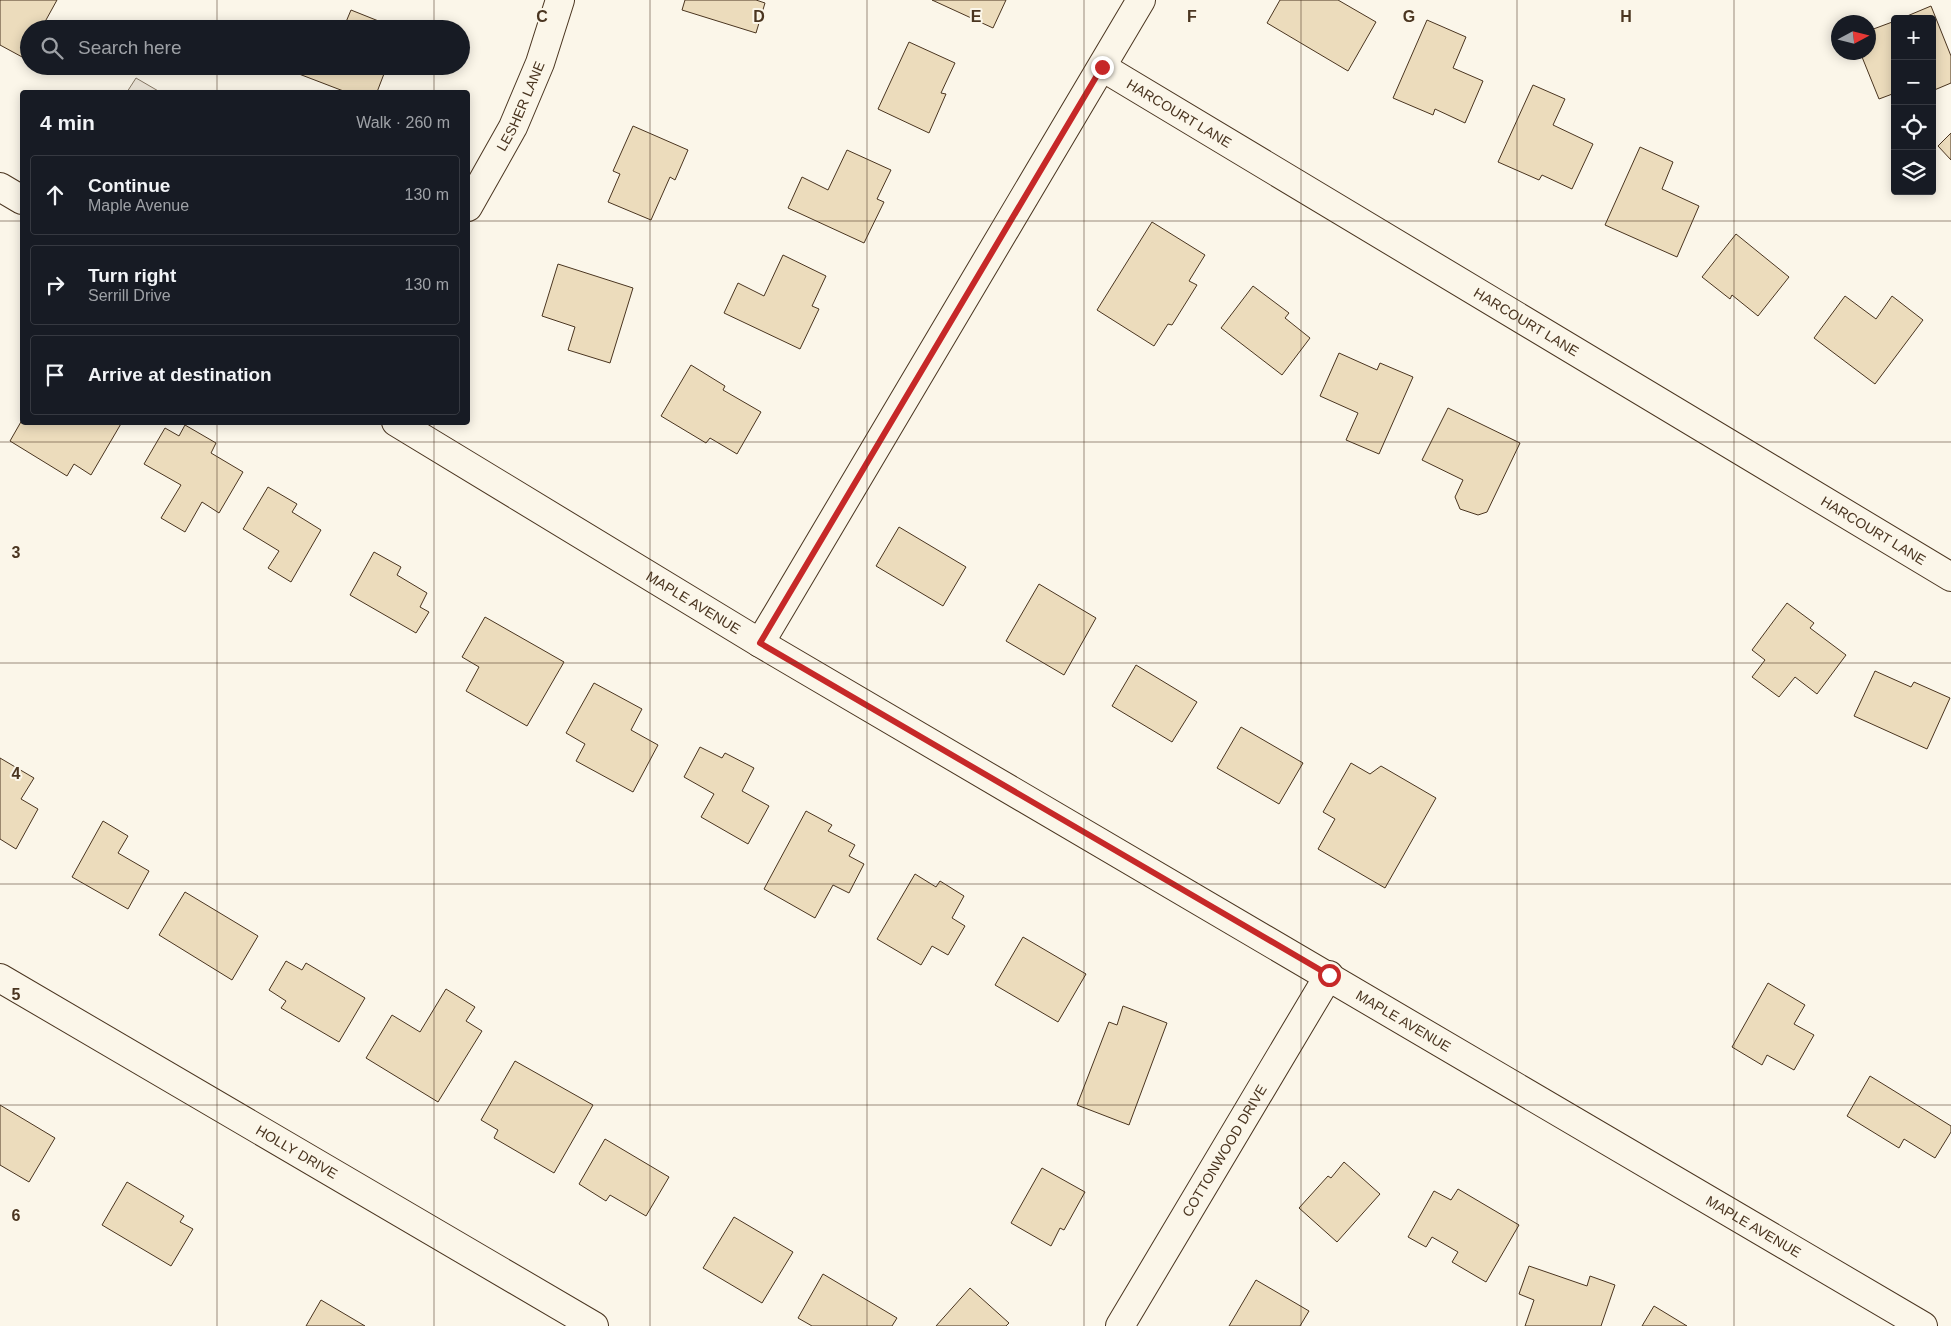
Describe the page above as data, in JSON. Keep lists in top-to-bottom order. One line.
{"streets":{"street":["LESHER LANE","HARCOURT LANE","MAPLE AVENUE","COTTONWOOD DRIVE","HOLLY DRIVE"]},"crossings":[["MAPLE AVENUE","COTTONWOOD DRIVE"]],"north":"right","page":{"map_buttons":["+","−"],"search":"Search here","heading":["4 min","Walk · 260 m"],"list":[["Continue","Maple Avenue","130 m"],["Turn right","Serrill Drive","130 m"],"Arrive at destination"]},"grid":{"columns":["C","D","E","F","G","H"],"rows":["3","4","5","6"]}}
